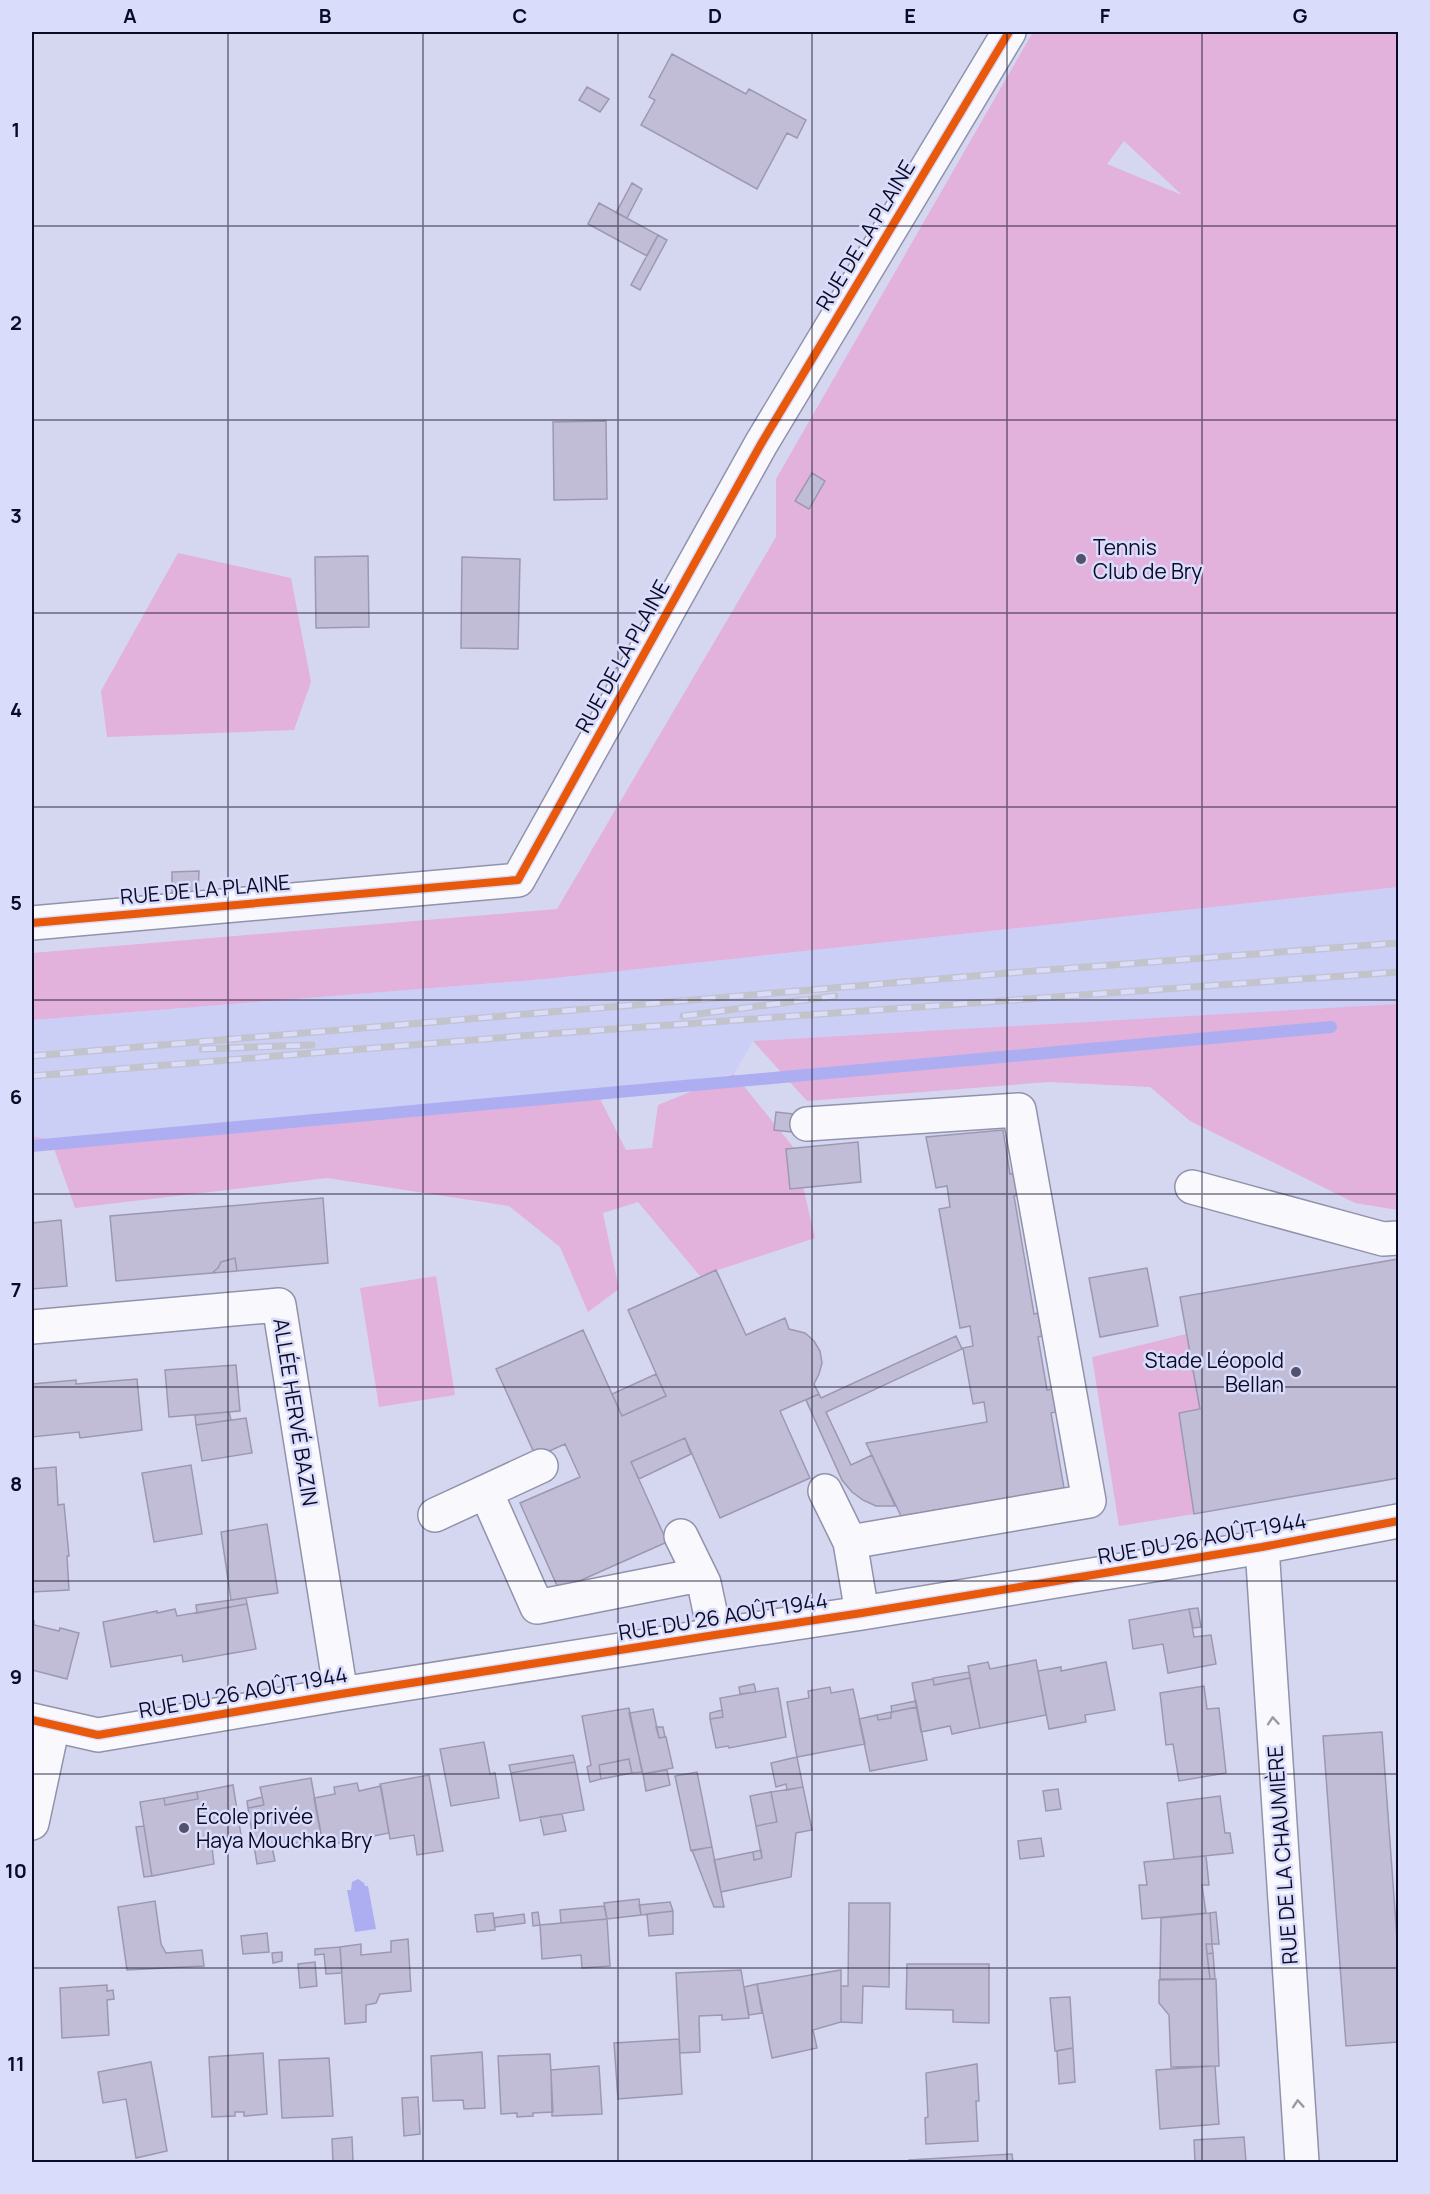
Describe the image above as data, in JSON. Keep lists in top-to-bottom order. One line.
{"streets":{"street":["RUE DE LA PLAINE","ALLÉE HERVÉ BAZIN","RUE DU 26 AOÛT 1944","RUE DE LA CHAUMIÈRE"]},"crossings":[["ALLÉE HERVÉ BAZIN","RUE DU 26 AOÛT 1944"],["RUE DU 26 AOÛT 1944","RUE DE LA CHAUMIÈRE"]],"one_way":["RUE DE LA CHAUMIÈRE"],"places":["Tennis Club de Bry","Stade Léopold Bellan","École privée Haya Mouchka Bry"],"grid":{"columns":["A","B","C","D","E","F","G"],"rows":["1","2","3","4","5","6","7","8","9","10","11"]}}
